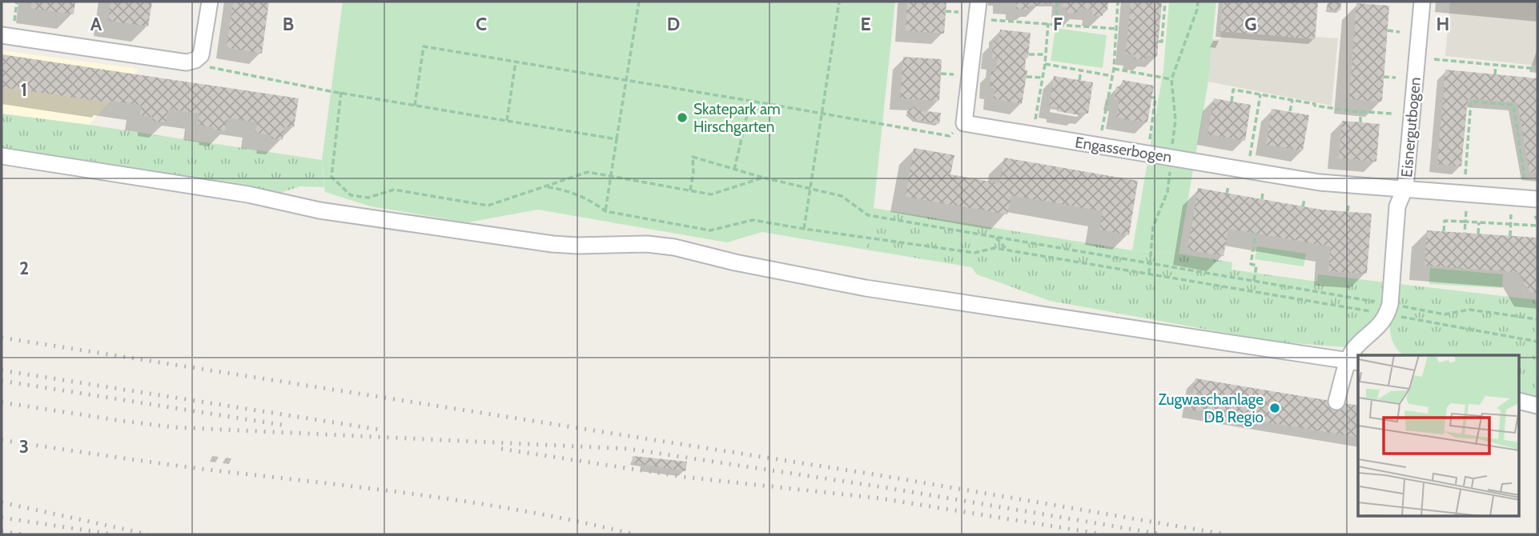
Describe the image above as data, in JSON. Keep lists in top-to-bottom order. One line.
{"streets":{"street":["Eisnergutbogen","Engasserbogen"]},"crossings":[["Eisnergutbogen","Engasserbogen"]],"places":["Skatepark am Hirschgarten","Zugwaschanlage DB Regio"],"grid":{"columns":["A","B","C","D","E","F","G","H"],"rows":["1","2","3"]}}
